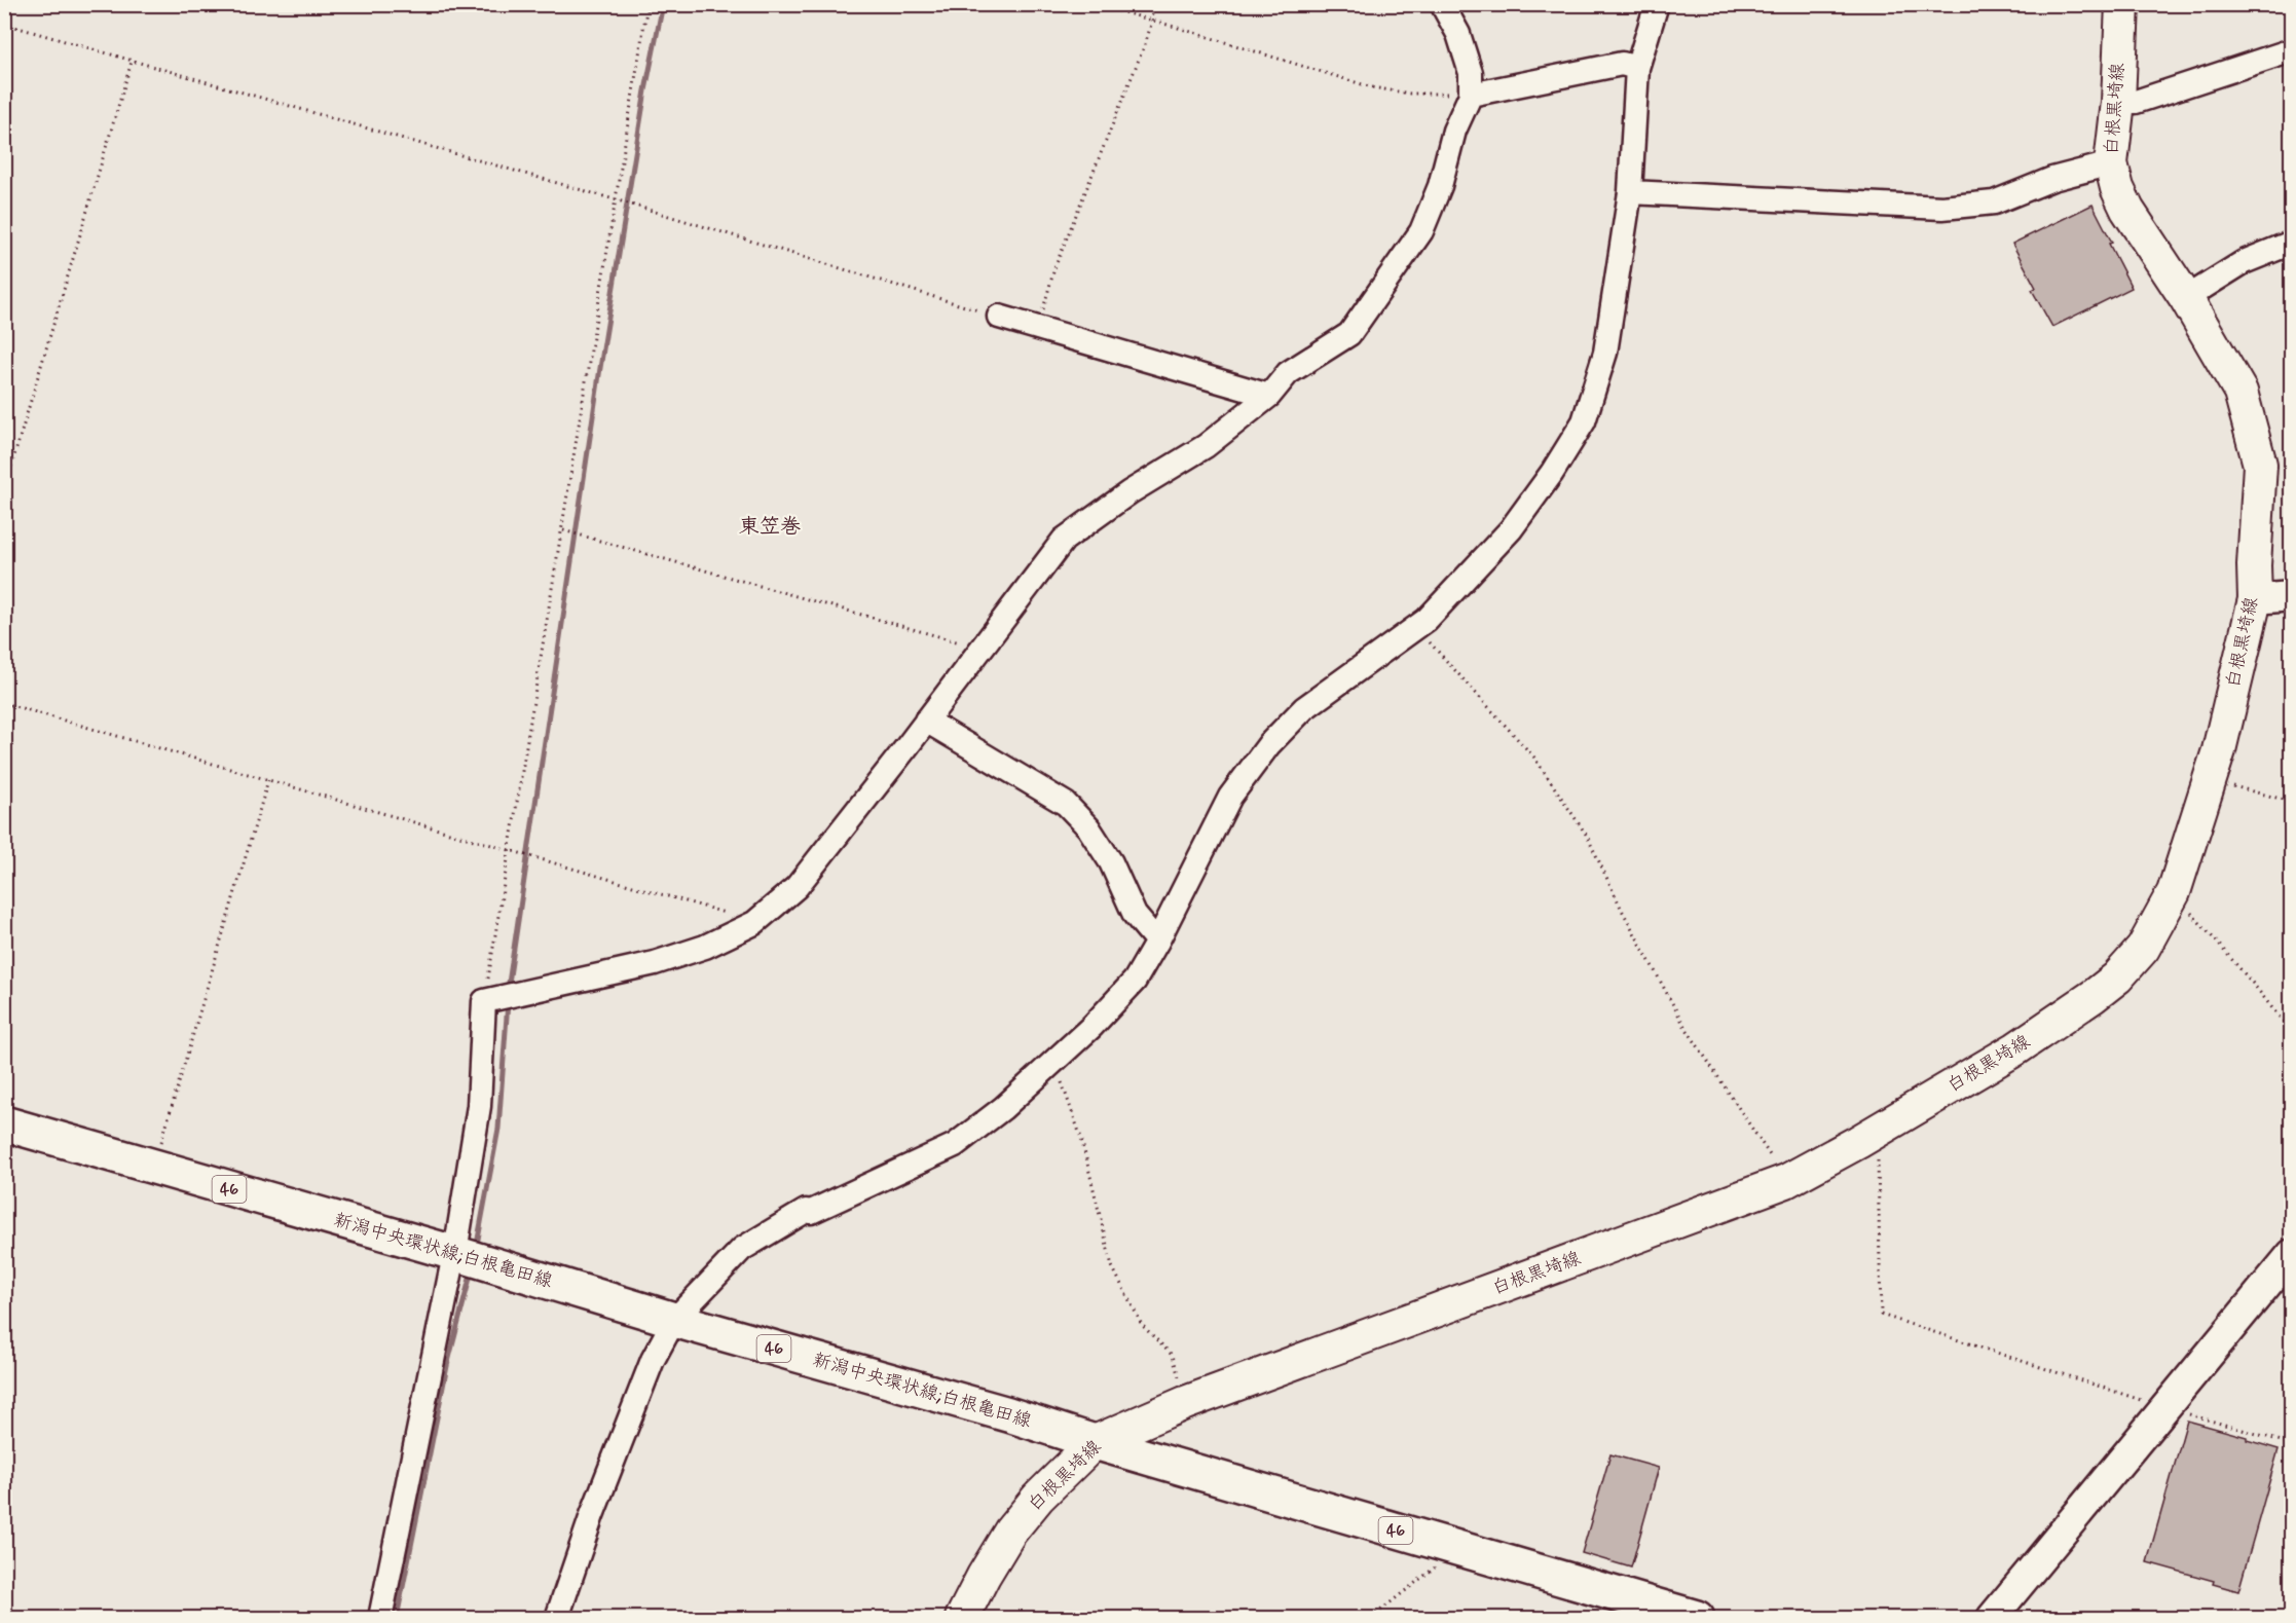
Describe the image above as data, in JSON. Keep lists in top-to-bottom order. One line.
{"streets":{"main road":["白根黒埼線","46","新潟中央環状線;白根亀田線"]},"crossings":[["白根黒埼線","新潟中央環状線;白根亀田線"]],"districts":["東笠巻"]}
